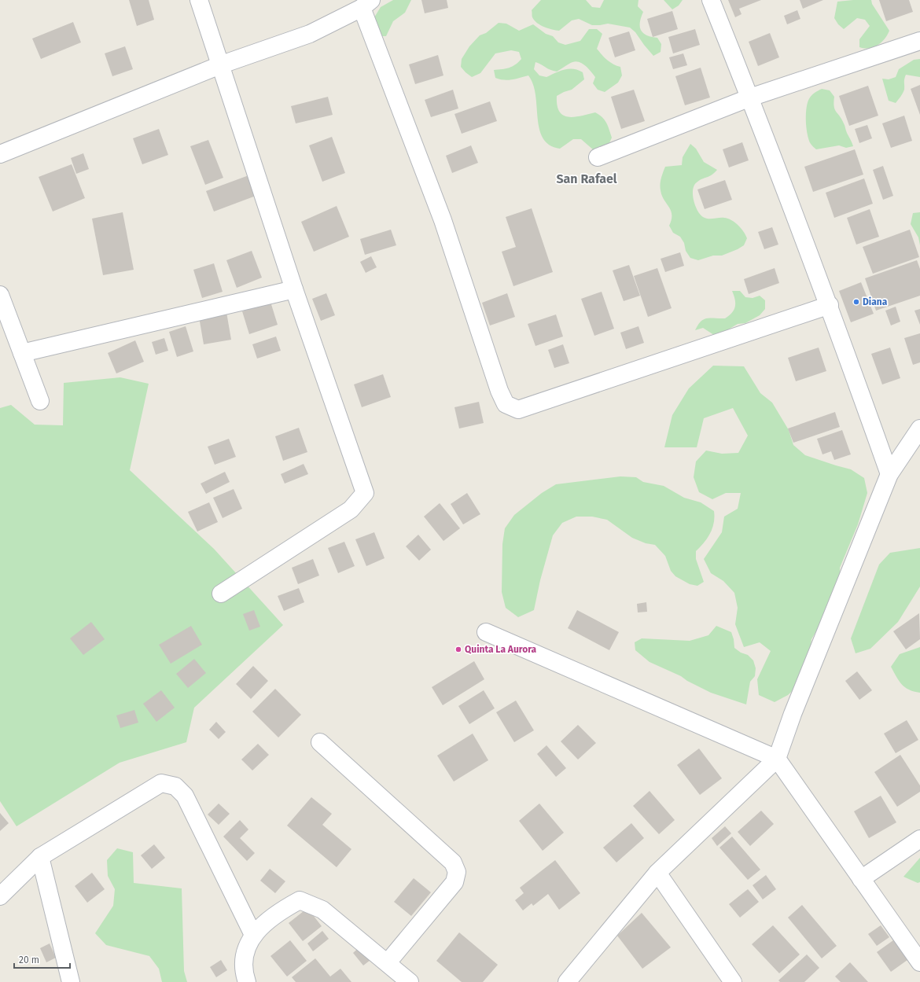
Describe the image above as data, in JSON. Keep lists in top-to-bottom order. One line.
{"districts":["San Rafael"],"places":["Diana","Quinta La Aurora"],"scale_bar":"20 m"}
